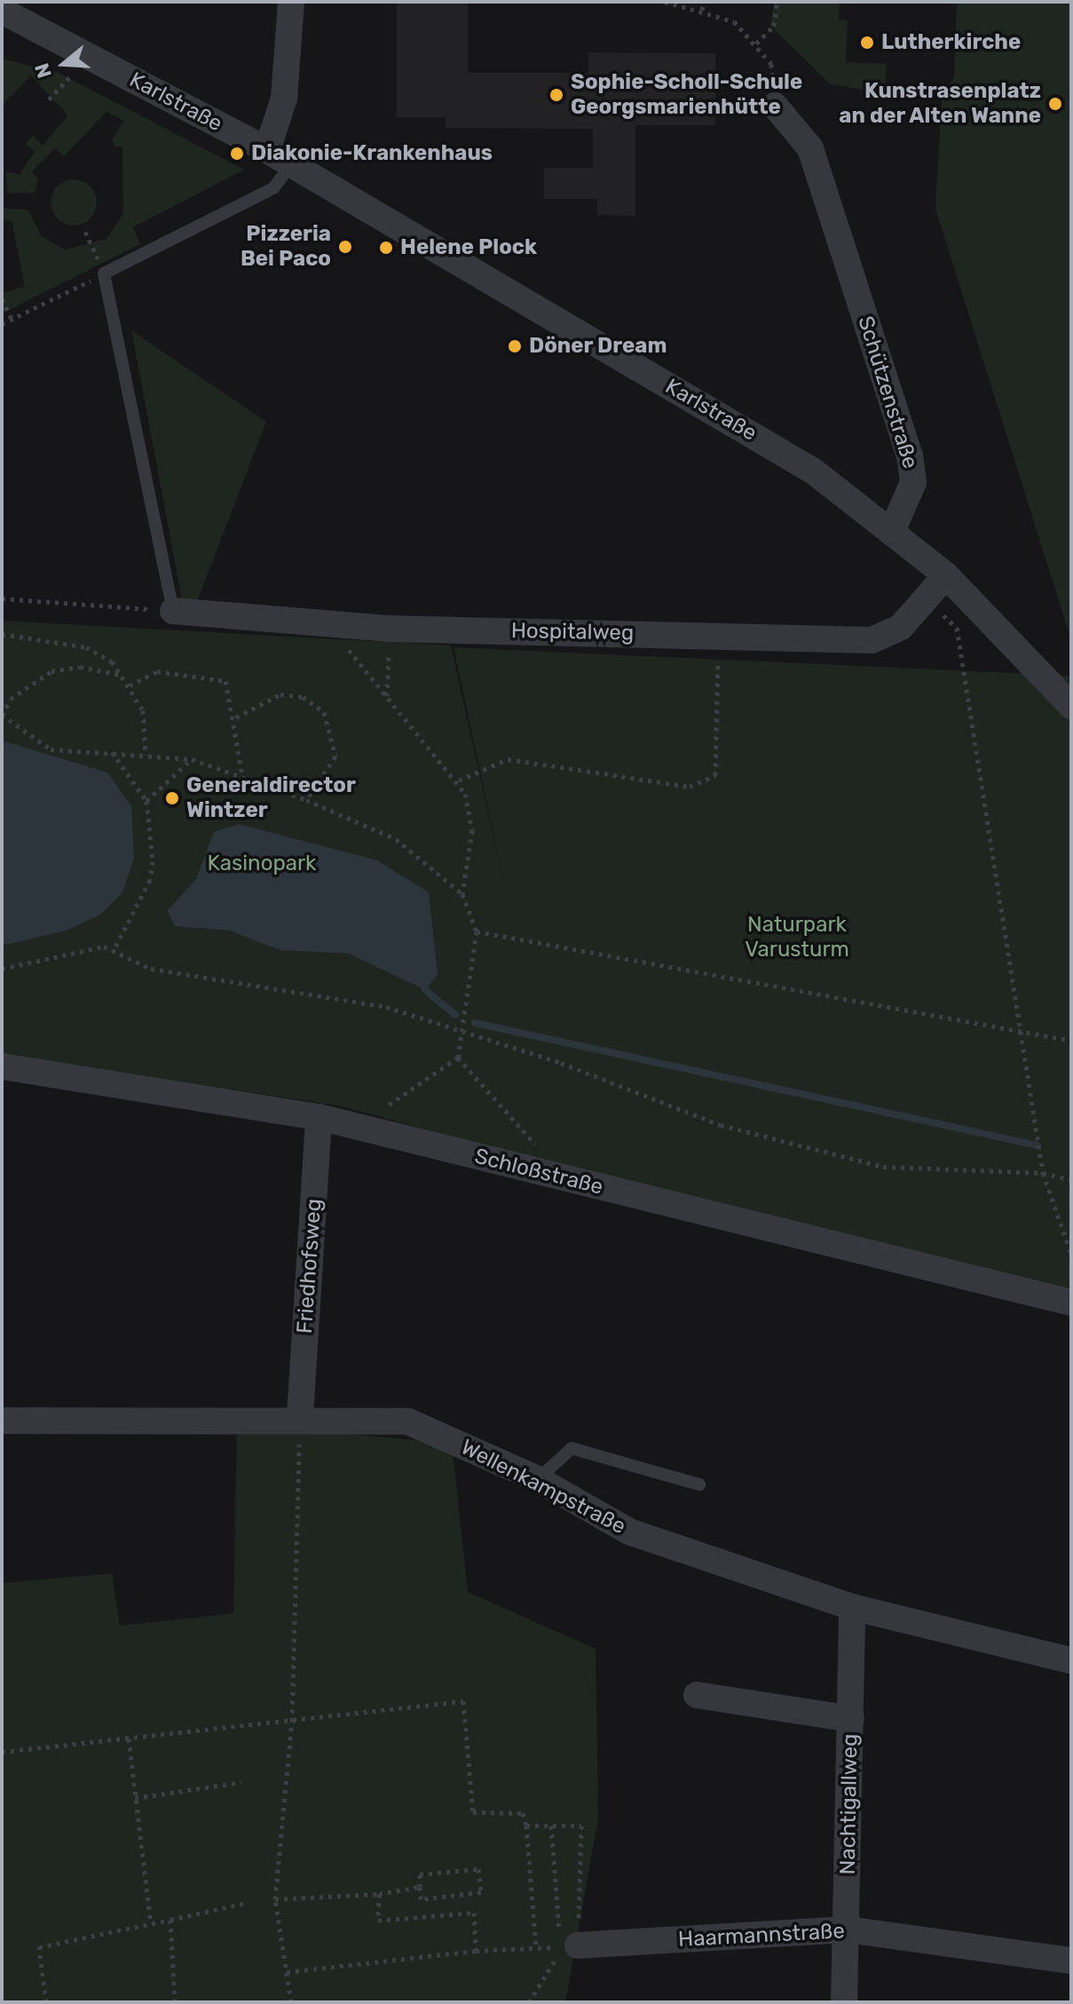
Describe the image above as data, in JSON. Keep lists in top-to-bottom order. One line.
{"streets":{"street":["Karlstraße","Schützenstraße","Hospitalweg","Schloßstraße","Friedhofsweg","Wellenkampstraße","Nachtigallweg","Haarmannstraße"]},"crossings":[["Karlstraße","Schützenstraße"],["Schloßstraße","Friedhofsweg"],["Friedhofsweg","Wellenkampstraße"],["Wellenkampstraße","Nachtigallweg"],["Nachtigallweg","Haarmannstraße"]],"parks":["Kasinopark","Naturpark Varusturm"],"places":["Lutherkirche","Sophie-Scholl-Schule Georgsmarienhütte","Kunstrasenplatz an der Alten Wanne","Diakonie-Krankenhaus","Pizzeria Bei Paco","Helene Plock","Döner Dream","Generaldirector Wintzer"],"north":"left"}
